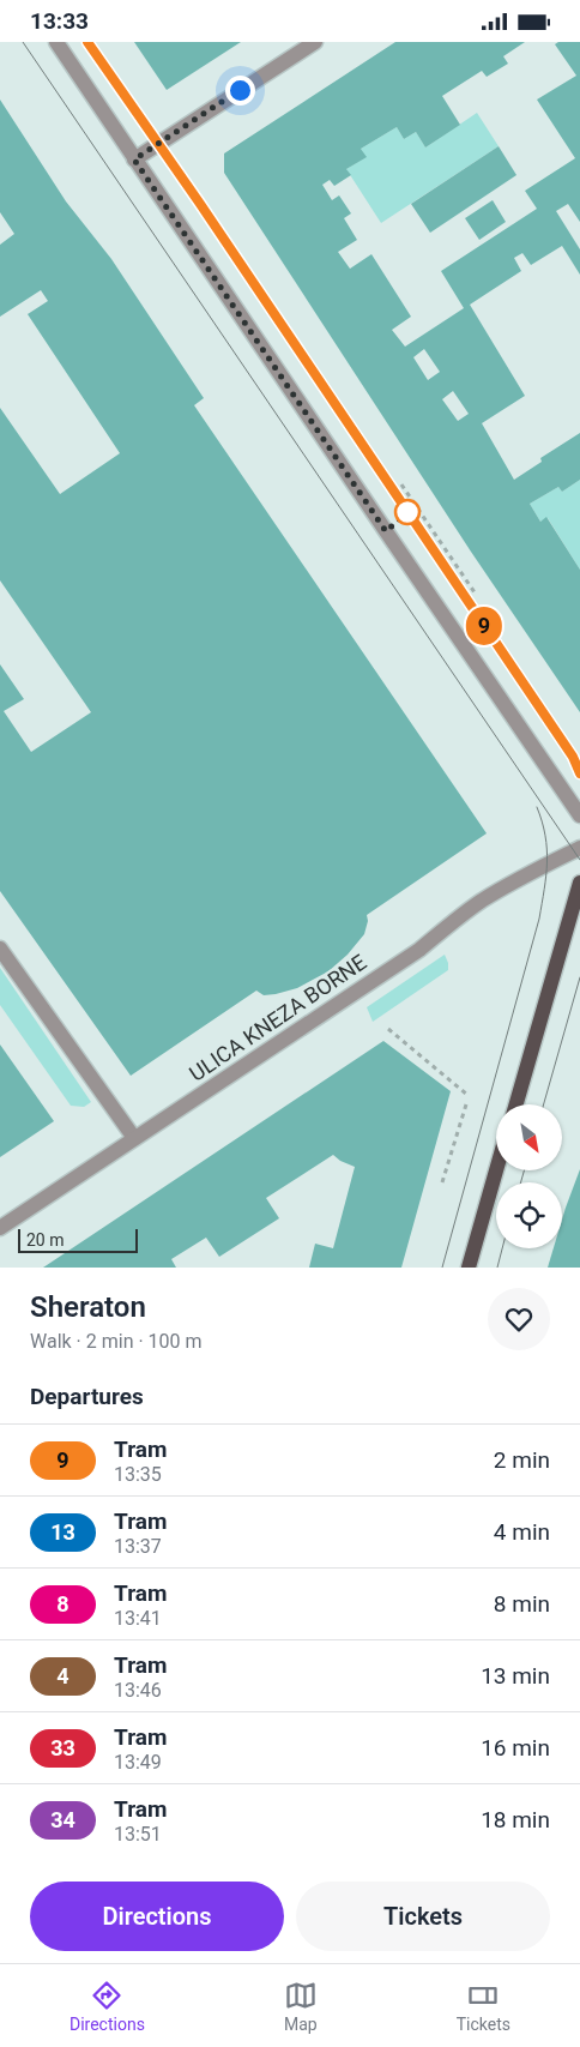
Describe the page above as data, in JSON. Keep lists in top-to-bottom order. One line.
{"streets":{"street":["ULICA KNEZA BORNE"]},"lines":["tram line 9"],"scale_bar":"20 m","north":"bottom right","page":{"status":"13:33","on_map":"9","scale":"20 m","heading":[["Sheraton","Walk · 2 min · 100 m"],"Departures"],"list":[{"mark":"9","name":"Tram","note":"13:35","value":"2 min"},{"mark":"13","name":"Tram","note":"13:37","value":"4 min"},{"mark":"8","name":"Tram","note":"13:41","value":"8 min"},{"mark":"4","name":"Tram","note":"13:46","value":"13 min"},{"mark":"33","name":"Tram","note":"13:49","value":"16 min"},{"mark":"34","name":"Tram","note":"13:51","value":"18 min"}],"buttons":["Directions","Tickets"],"tabs":["Directions","Map","Tickets"]}}
